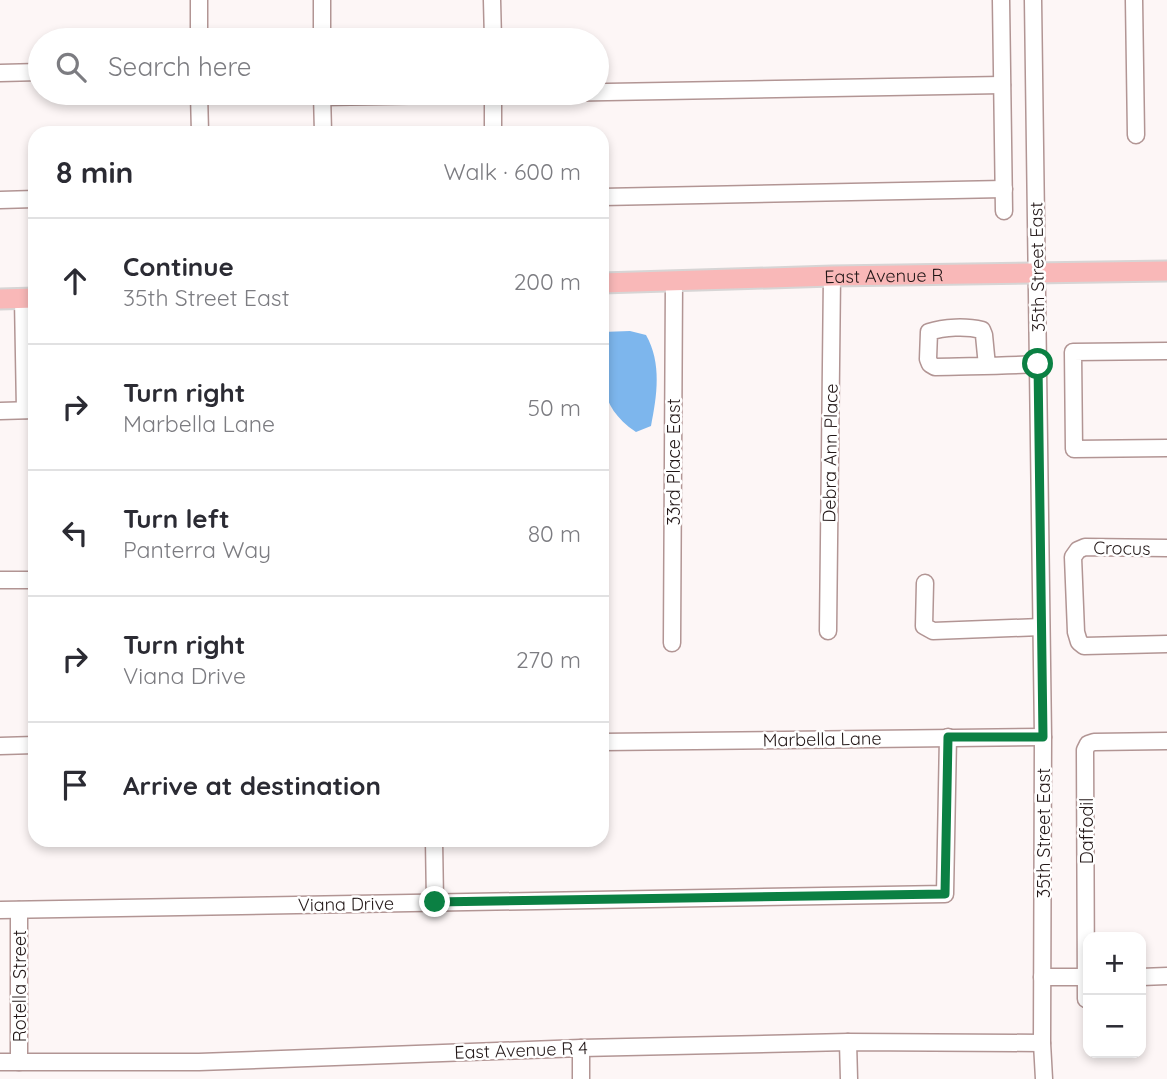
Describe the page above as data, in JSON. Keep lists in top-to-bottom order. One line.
{"streets":{"main road":["East Avenue R"],"street":["35th Street East","Debra Ann Place","33rd Place East","Crocus","Marbella Lane","Daffodil","Viana Drive","Rotella Street","East Avenue R 4"]},"crossings":[["35th Street East","East Avenue R"],["35th Street East","Marbella Lane"],["35th Street East","East Avenue R 4"],["East Avenue R","Debra Ann Place"],["East Avenue R","33rd Place East"],["Marbella Lane","Viana Drive"],["Viana Drive","Rotella Street"],["Rotella Street","East Avenue R 4"]],"page":{"search":"Search here","heading":["8 min","Walk · 600 m"],"list":[["Continue","35th Street East","200 m"],["Turn right","Marbella Lane","50 m"],["Turn left","Panterra Way","80 m"],["Turn right","Viana Drive","270 m"],"Arrive at destination"],"map_buttons":["+","−"]}}
